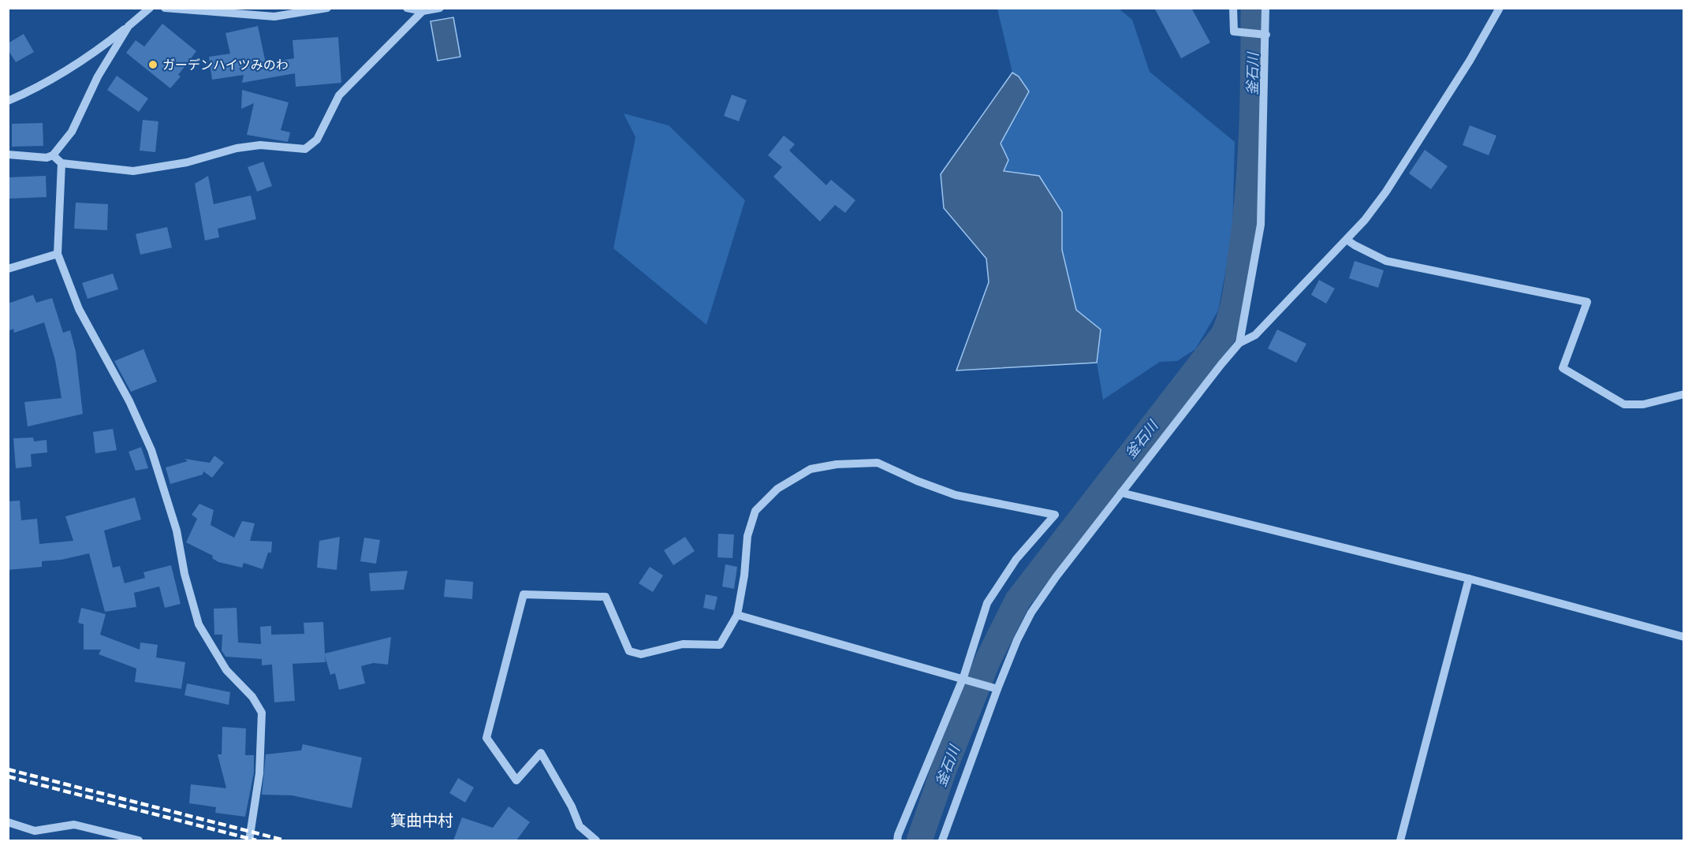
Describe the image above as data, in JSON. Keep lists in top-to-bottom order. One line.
{"districts":["箕曲中村"],"water":["釜石川"],"places":["ガーデンハイツみのわ"]}
